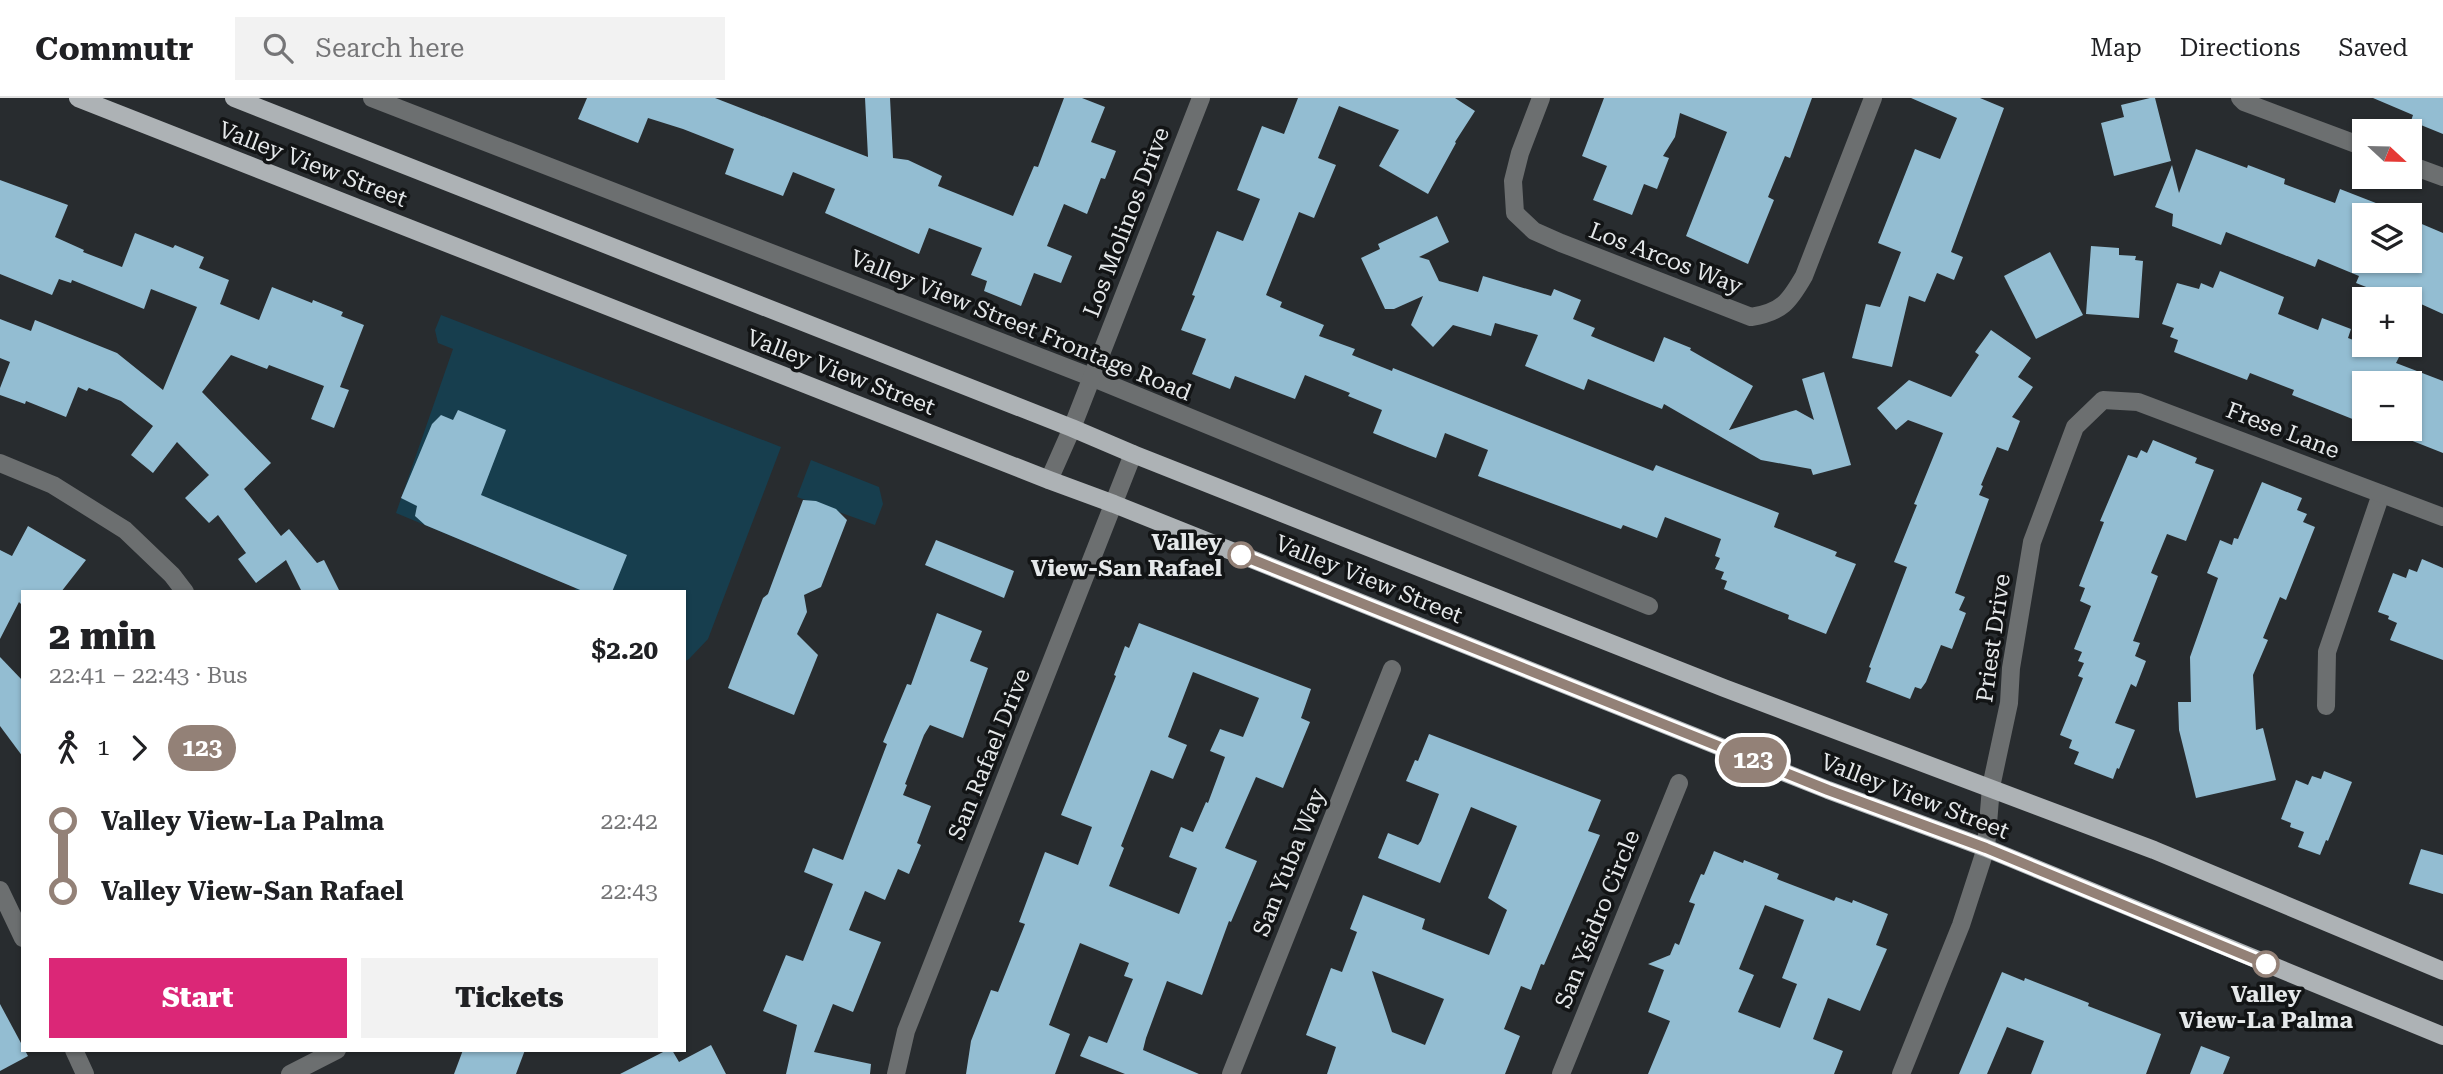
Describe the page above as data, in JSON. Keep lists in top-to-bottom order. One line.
{"streets":{"main road":["Valley View Street"],"street":["Los Molinos Drive","Los Arcos Way","Valley View Street Frontage Road","Frese Lane","Priest Drive","San Rafael Drive","San Yuba Way","San Ysidro Circle"]},"crossings":[["Valley View Street","Los Molinos Drive"],["Valley View Street","Priest Drive"],["Valley View Street","San Rafael Drive"],["Los Molinos Drive","Valley View Street Frontage Road"],["Frese Lane","Priest Drive"]],"places":["Valley View-San Rafael","Valley View-La Palma"],"lines":["bus line 123"],"north":"right","page":{"header":"Commutr","search":"Search here","nav":["Map","Directions","Saved"],"on_map":"123","map_buttons":["+","−"],"heading":["2 min","22:41 – 22:43 · Bus","$2.20"],"legs":["1","123"],"list":[{"name":"Valley View-La Palma","value":"22:42"},{"name":"Valley View-San Rafael","value":"22:43"}],"buttons":["Start","Tickets"]}}
